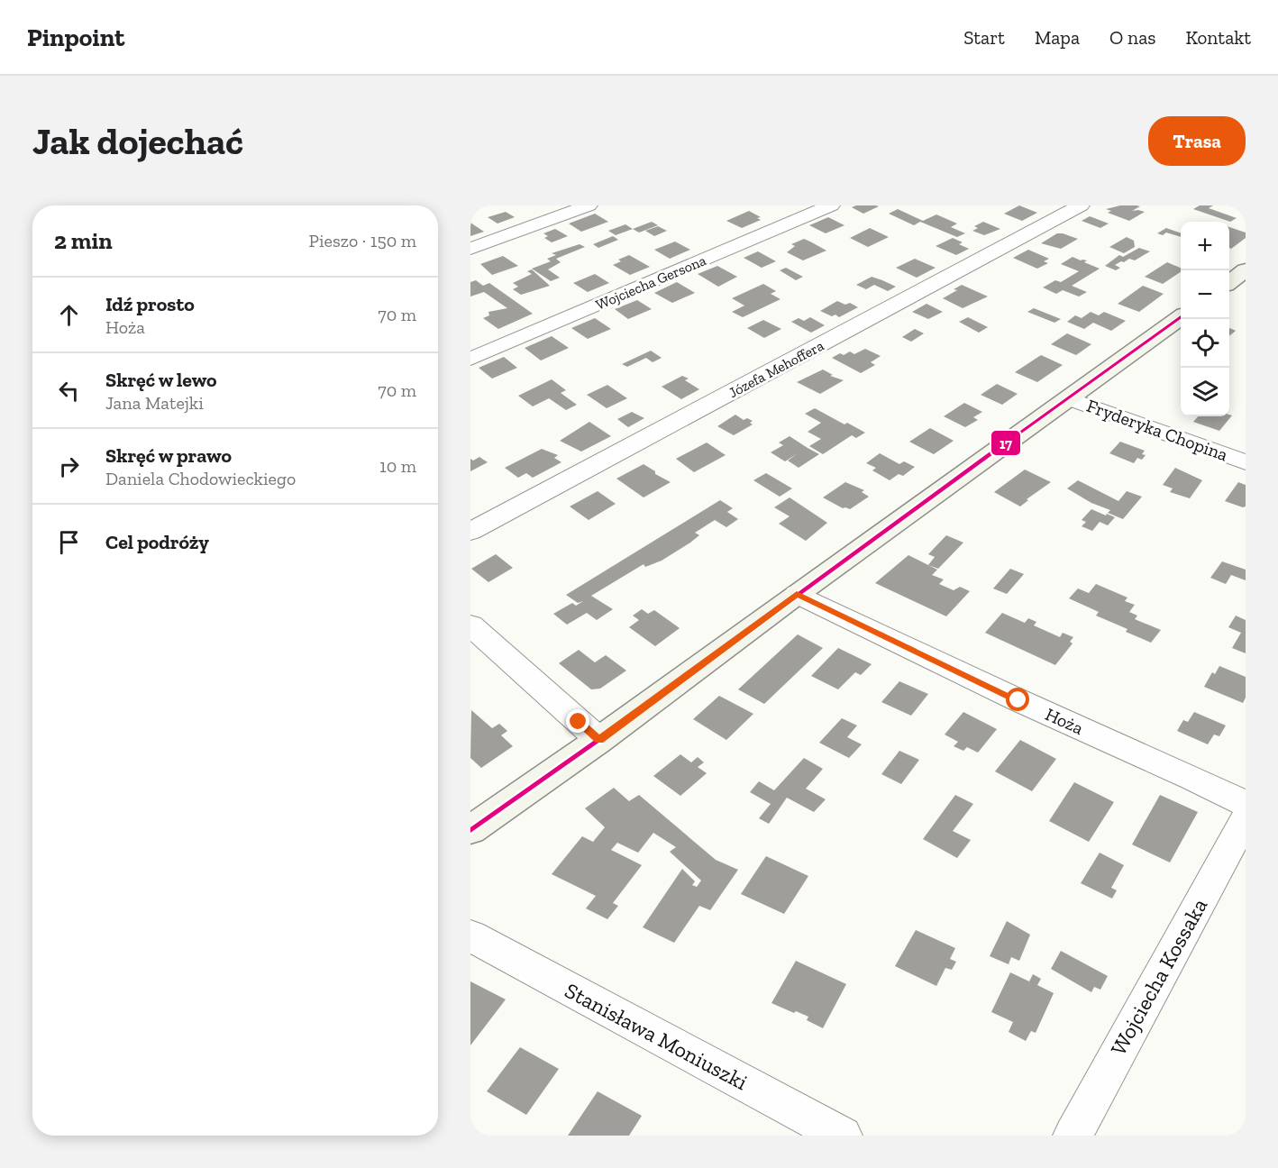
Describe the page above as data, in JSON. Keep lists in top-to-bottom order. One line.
{"streets":{"street":["Wojciecha Gersona","Józefa Mehoffera","Fryderyka Chopina","Hoża","Wojciecha Kossaka","Stanisława Moniuszki"]},"lines":["transit line 17"],"page":{"header":"Pinpoint","nav":["Start","Mapa","O nas","Kontakt"],"buttons":"Trasa","title":"Jak dojechać","heading":["2 min","Pieszo · 150 m"],"map_buttons":["+","−"],"list":[["Idź prosto","Hoża","70 m"],["Skręć w lewo","Jana Matejki","70 m"],["Skręć w prawo","Daniela Chodowieckiego","10 m"],"Cel podróży"]}}
